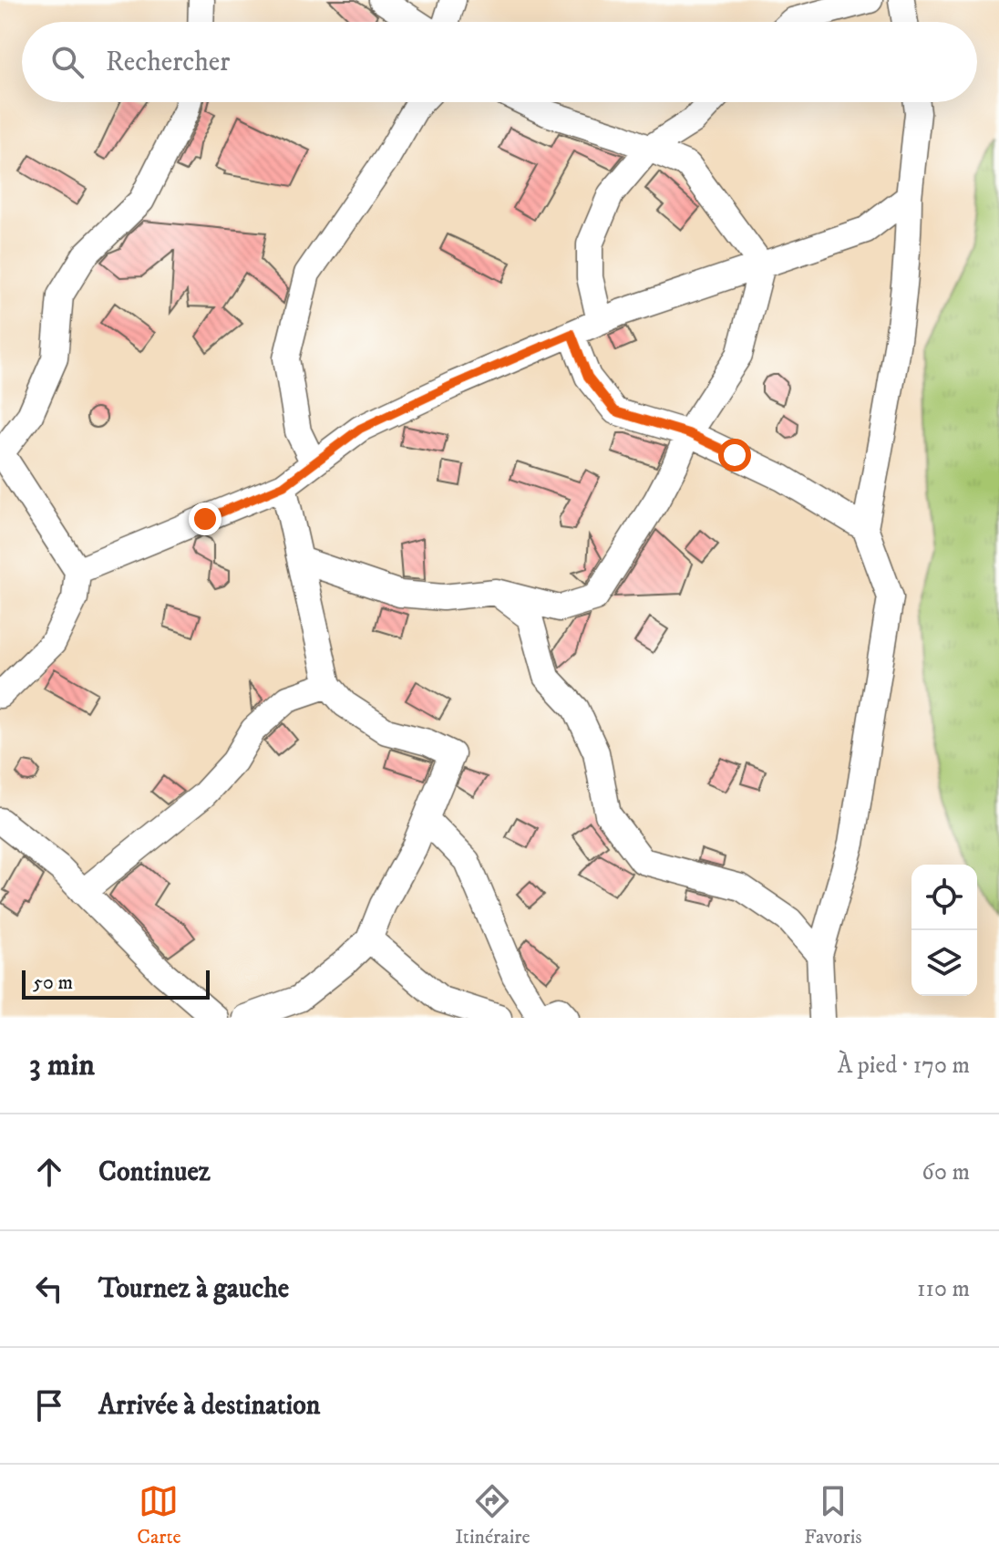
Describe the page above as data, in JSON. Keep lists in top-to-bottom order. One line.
{"scale_bar":"50 m","page":{"search":"Rechercher","scale":"50 m","heading":["3 min","À pied · 170 m"],"list":[["Continuez","60 m"],["Tournez à gauche","110 m"],"Arrivée à destination"],"nav":["Carte","Itinéraire","Favoris"]}}
